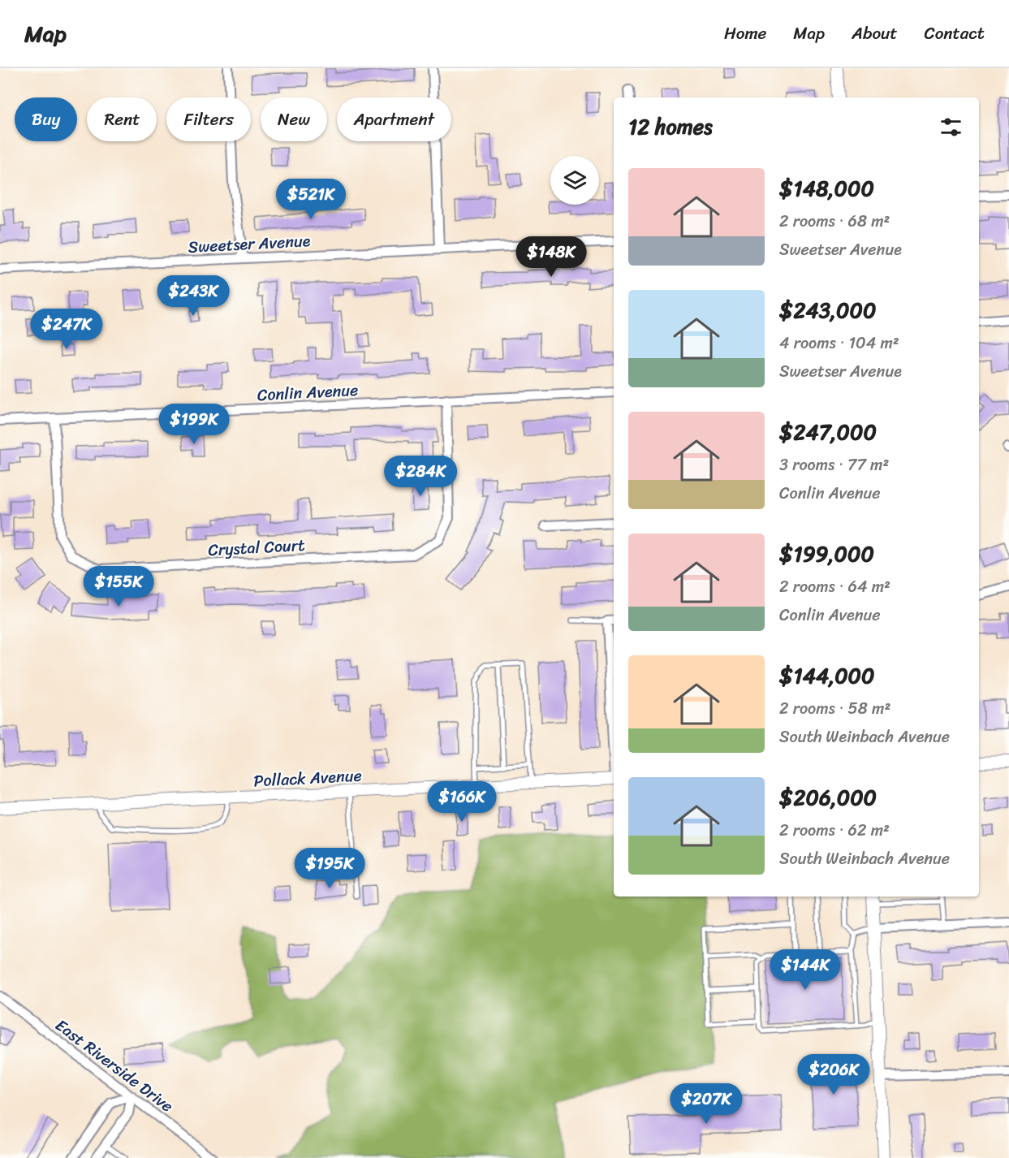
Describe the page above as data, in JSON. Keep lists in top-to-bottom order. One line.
{"streets":{"street":["Sweetser Avenue","Conlin Avenue","Crystal Court","Pollack Avenue","East Riverside Drive"]},"crossings":[["Conlin Avenue","Crystal Court"]],"page":{"header":"Map","nav":["Home","Map","About","Contact"],"chip":["Buy","Rent","Filters","New","Apartment"],"heading":"12 homes","list":[{"name":"$148,000","note":"2 rooms · 68 m² · Sweetser Avenue"},{"name":"$243,000","note":"4 rooms · 104 m² · Sweetser Avenue"},{"name":"$247,000","note":"3 rooms · 77 m² · Conlin Avenue"},{"name":"$199,000","note":"2 rooms · 64 m² · Conlin Avenue"},{"name":"$144,000","note":"2 rooms · 58 m² · South Weinbach Avenue"},{"name":"$206,000","note":"2 rooms · 62 m² · South Weinbach Avenue"}],"price":["$521K","$148K","$243K","$247K","$199K","$284K","$155K","$166K","$195K","$144K","$206K","$207K"]}}
